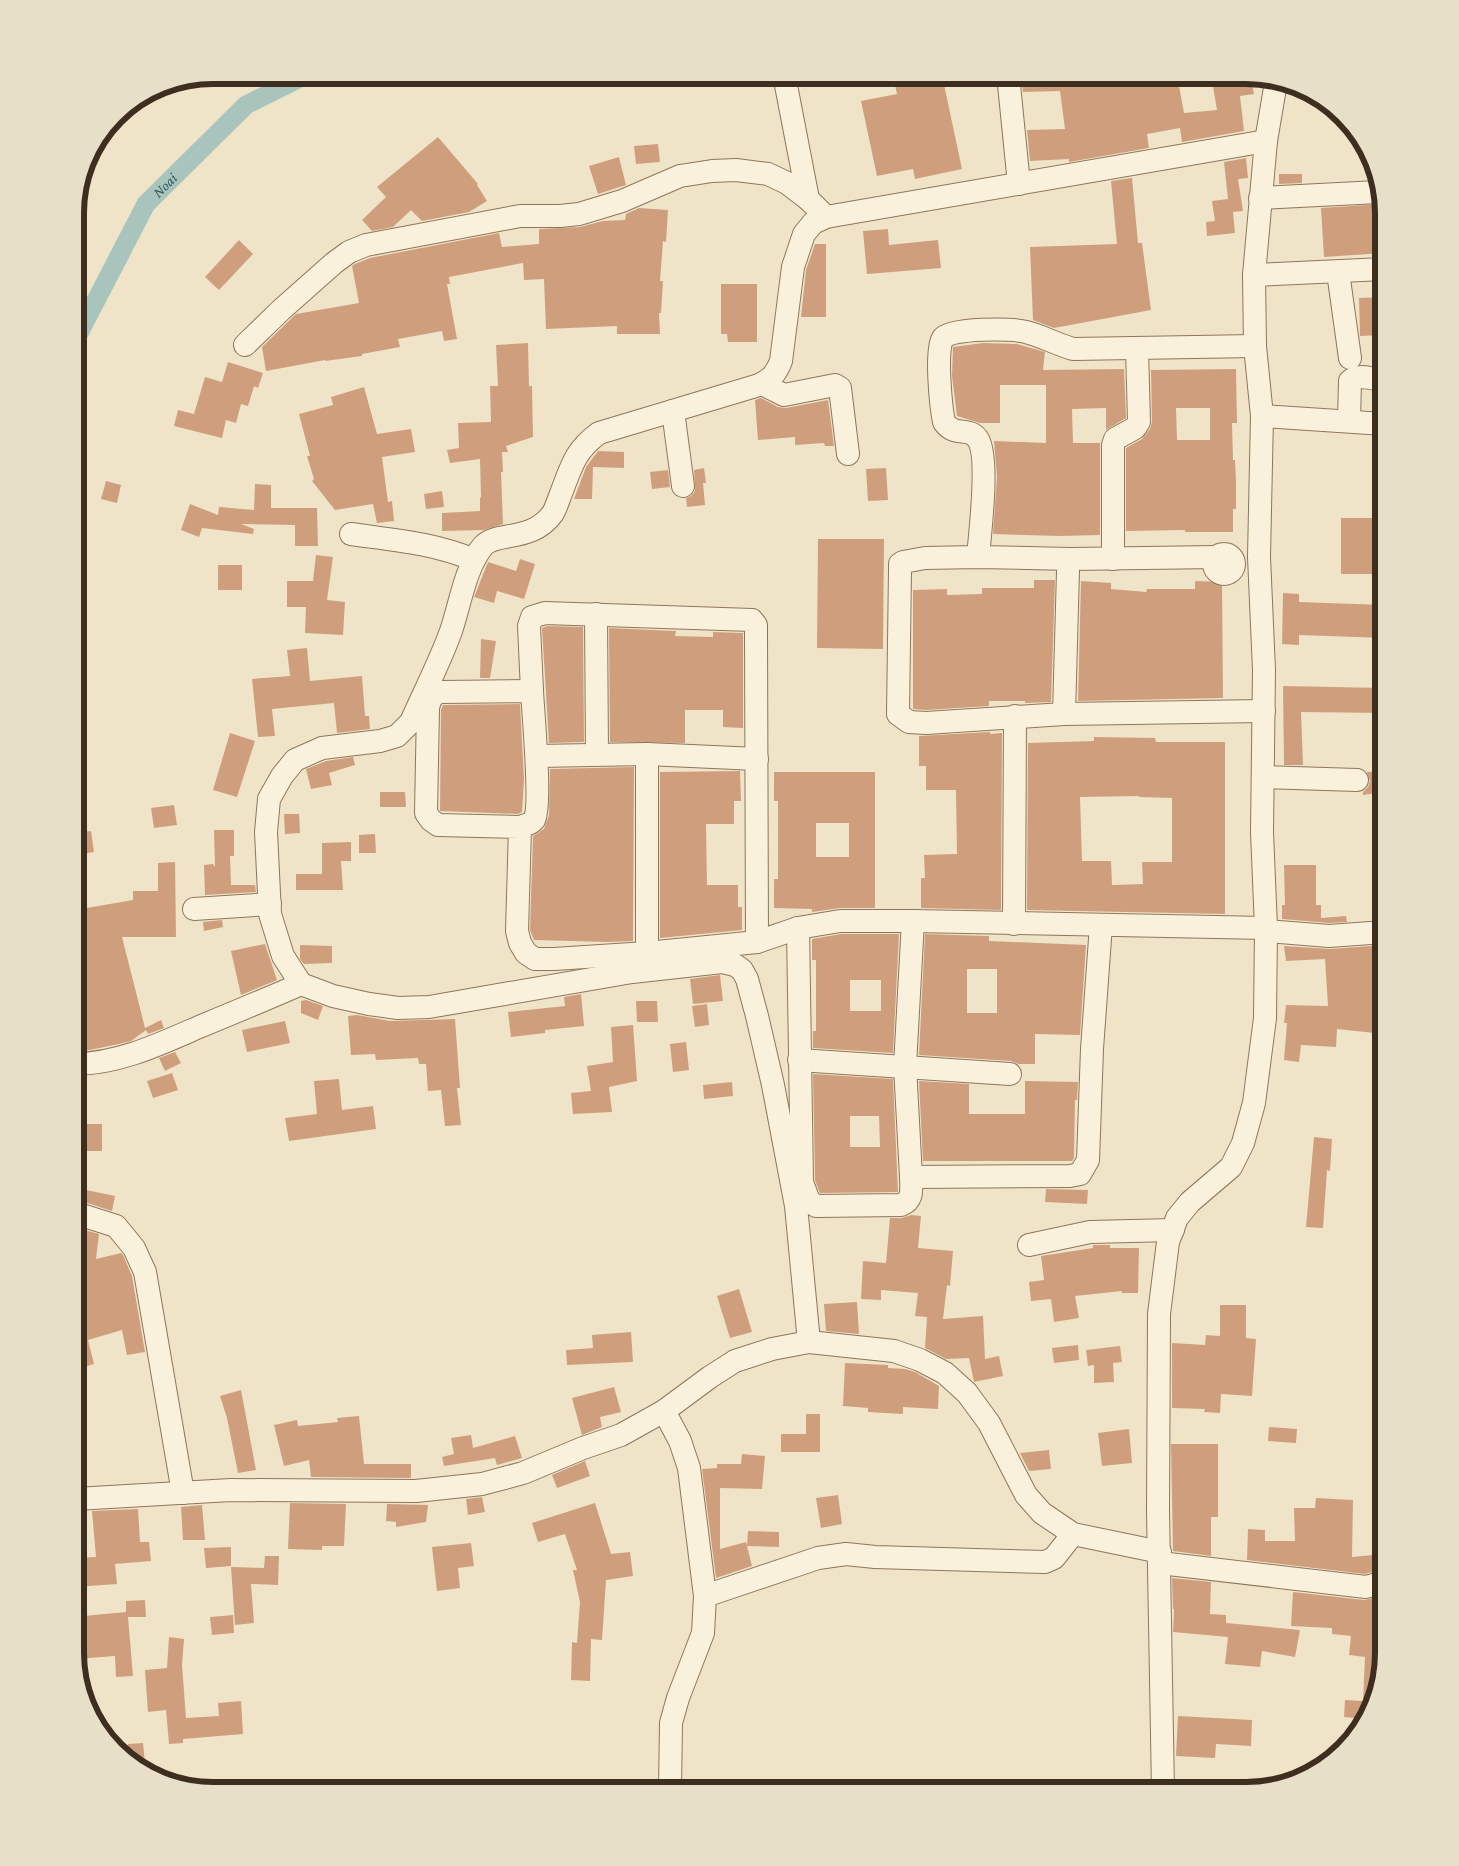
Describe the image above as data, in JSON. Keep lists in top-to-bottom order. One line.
{"water":["Noai"]}
